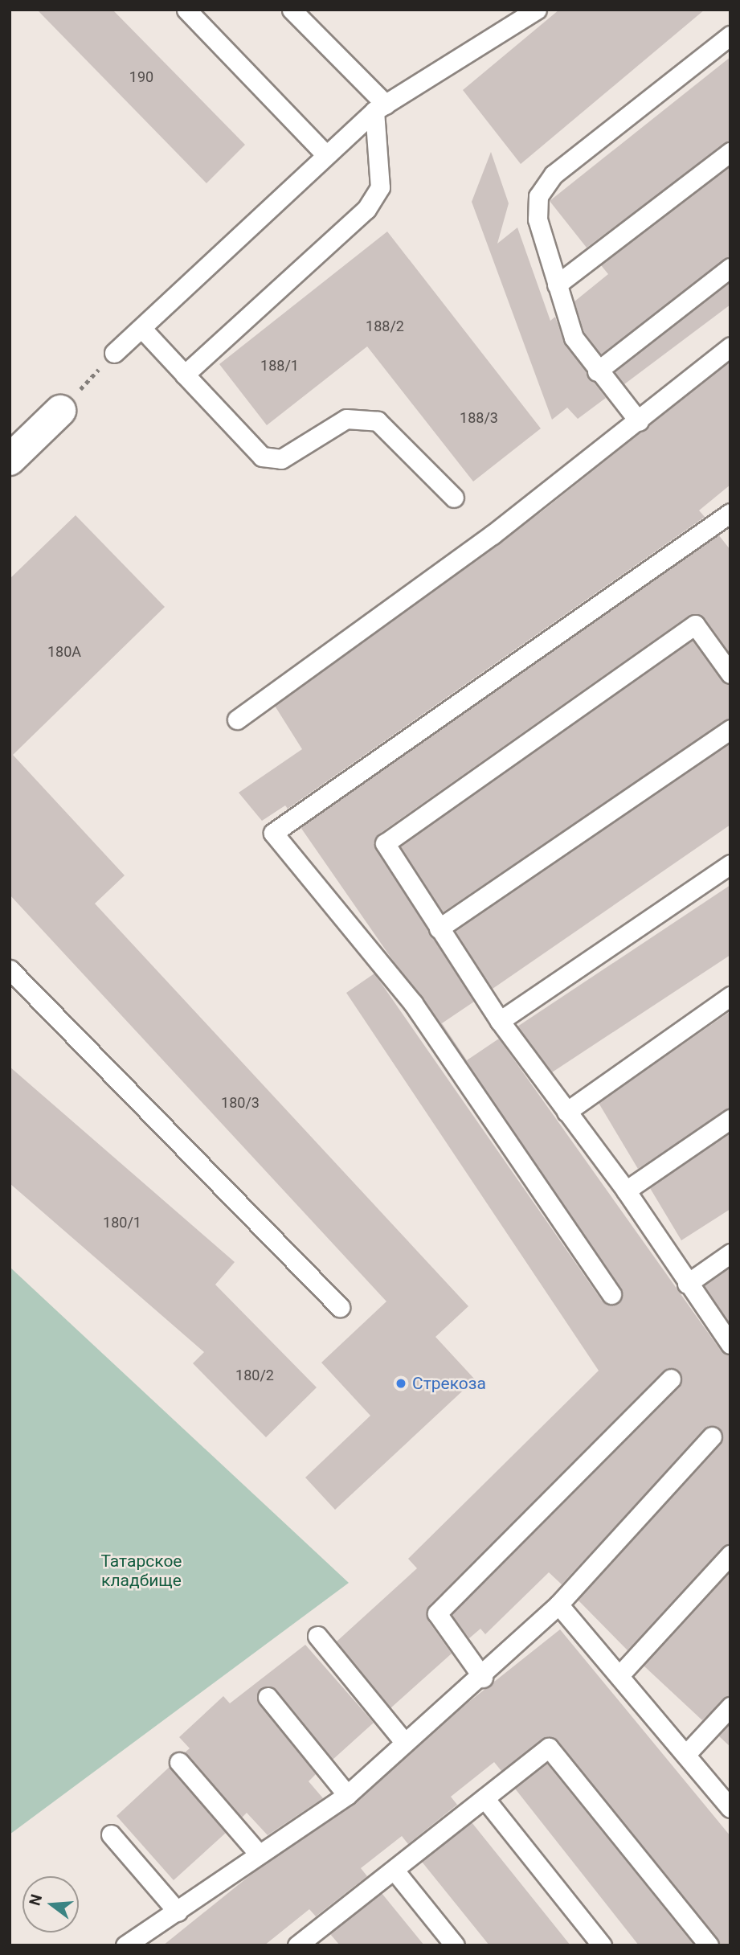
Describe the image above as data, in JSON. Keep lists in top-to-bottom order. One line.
{"parks":["Татарское кладбище"],"places":["Стрекоза"],"house_numbers":["190","188/2","188/1","188/3","180А","180/3","180/1","180/2"],"north":"left"}
